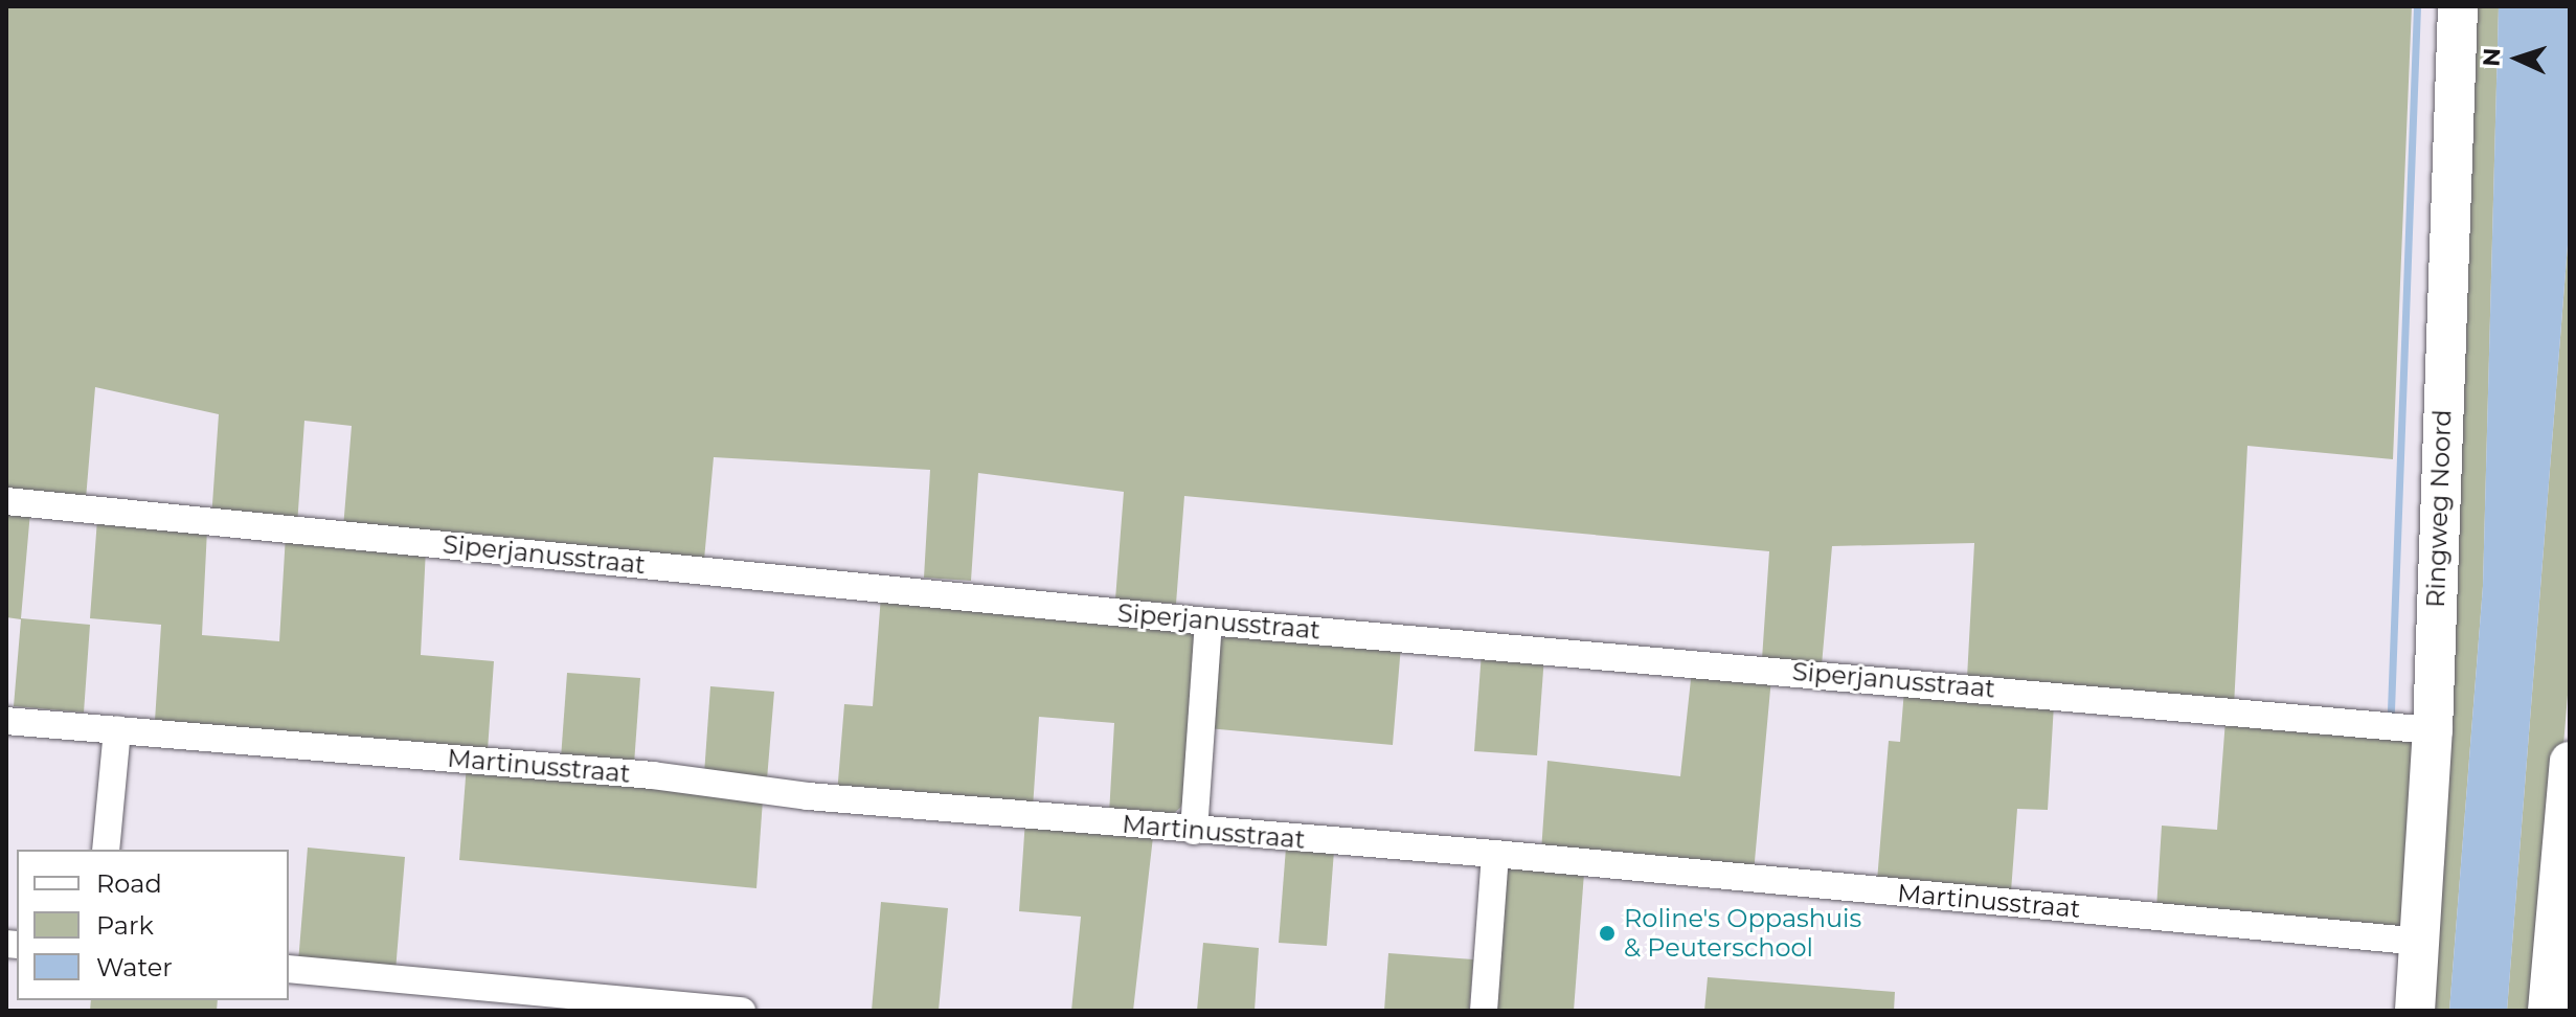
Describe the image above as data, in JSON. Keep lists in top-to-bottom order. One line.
{"streets":{"street":["Ringweg Noord","Siperjanusstraat","Martinusstraat"]},"crossings":[["Ringweg Noord","Siperjanusstraat"],["Ringweg Noord","Martinusstraat"]],"places":["Roline's Oppashuis & Peuterschool"],"legend":["Road","Park","Water"],"north":"left"}
